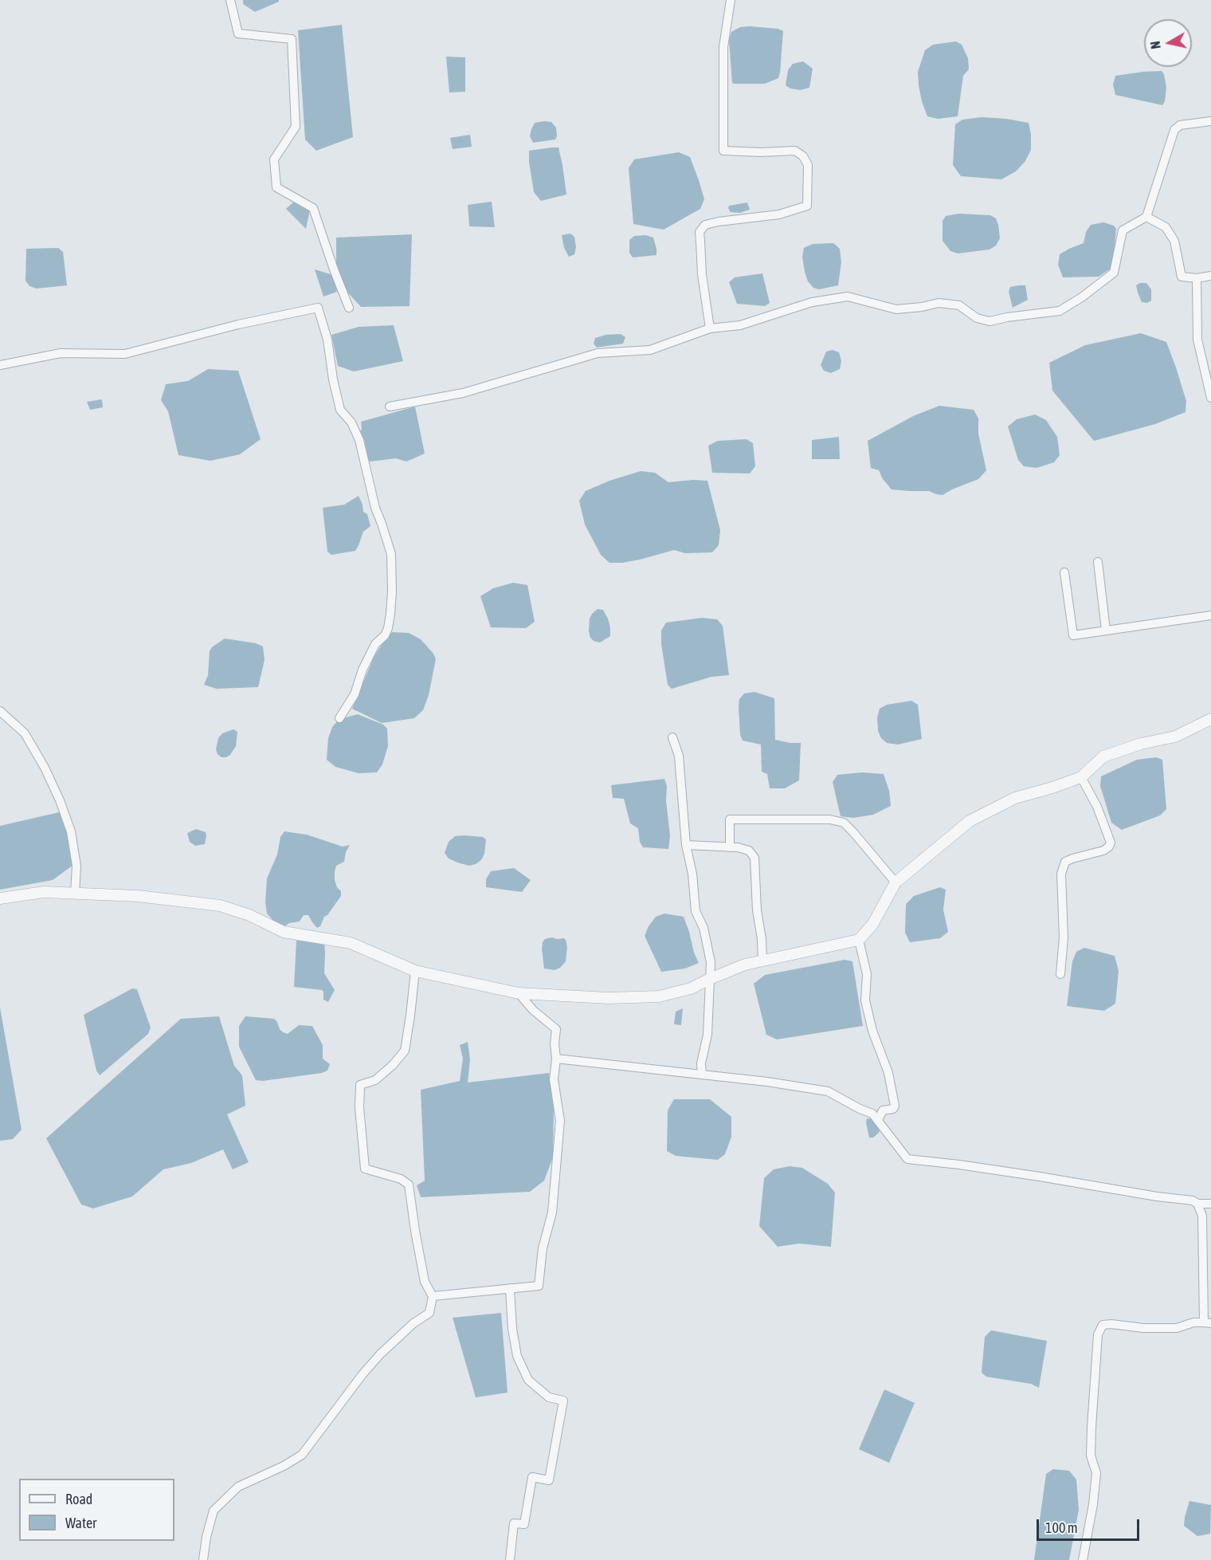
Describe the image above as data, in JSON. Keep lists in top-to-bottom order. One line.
{"legend":["Road","Water"],"scale_bar":"100 m","north":"left"}
